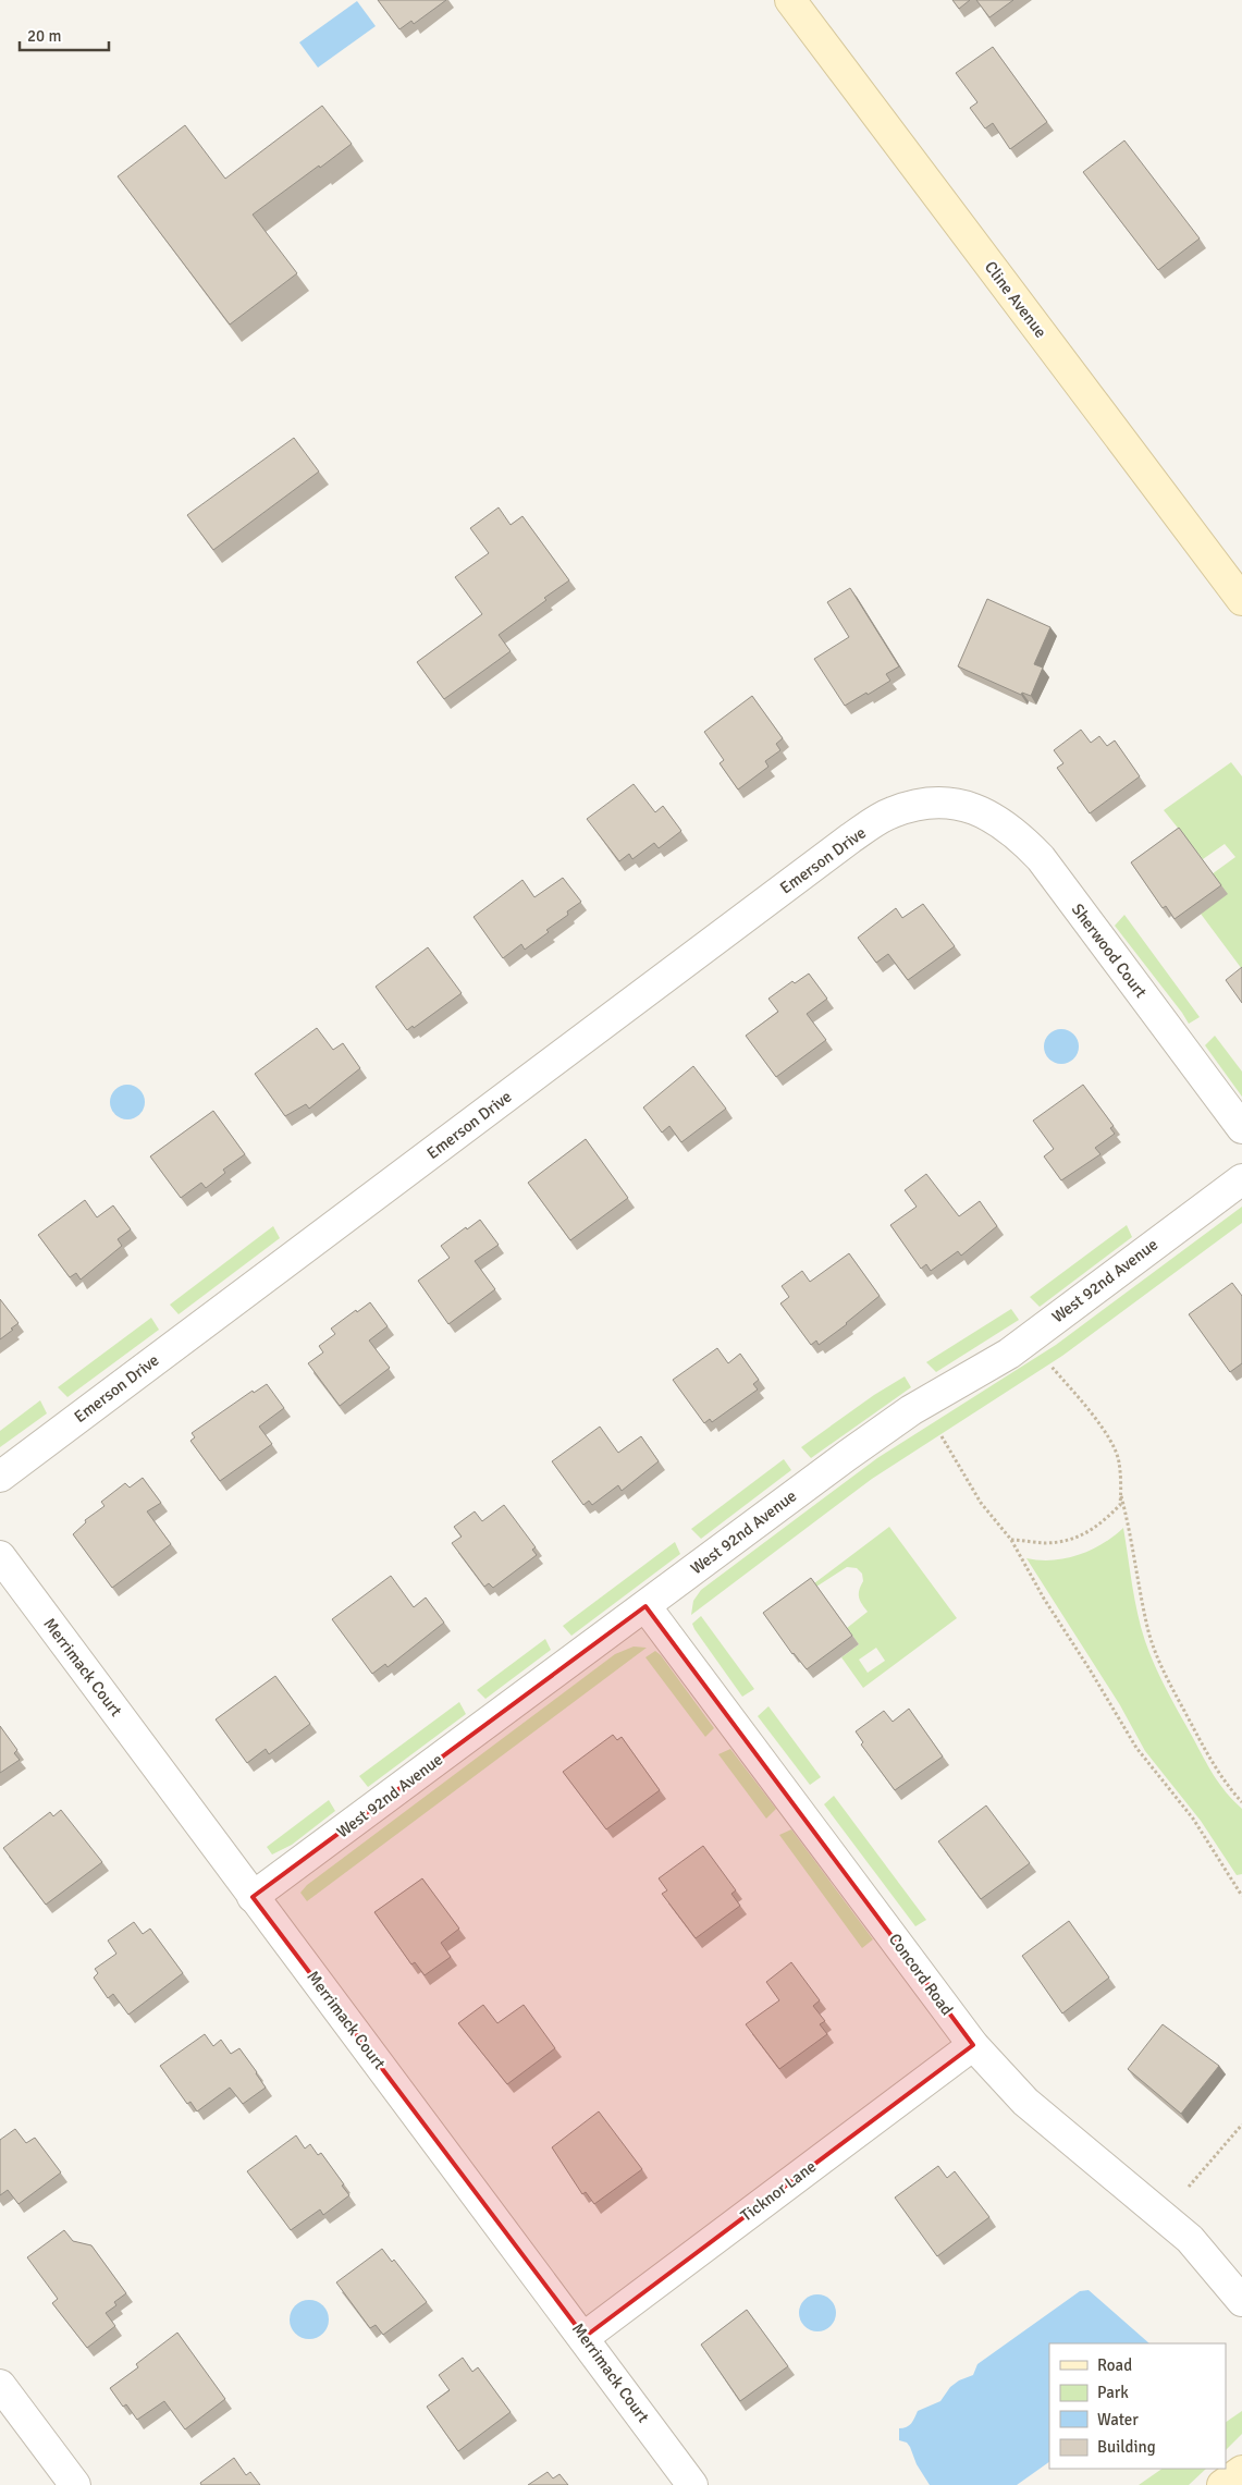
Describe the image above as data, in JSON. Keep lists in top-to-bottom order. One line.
{"streets":{"street":["Cline Avenue","Emerson Drive","Sherwood Court","West 92nd Avenue","Merrimack Court","Concord Road","Ticknor Lane"]},"crossings":[["Emerson Drive","Sherwood Court"],["West 92nd Avenue","Merrimack Court"],["West 92nd Avenue","Concord Road"],["Merrimack Court","Ticknor Lane"],["Concord Road","Ticknor Lane"]],"legend":["Road","Park","Water","Building"],"scale_bar":"20 m"}
